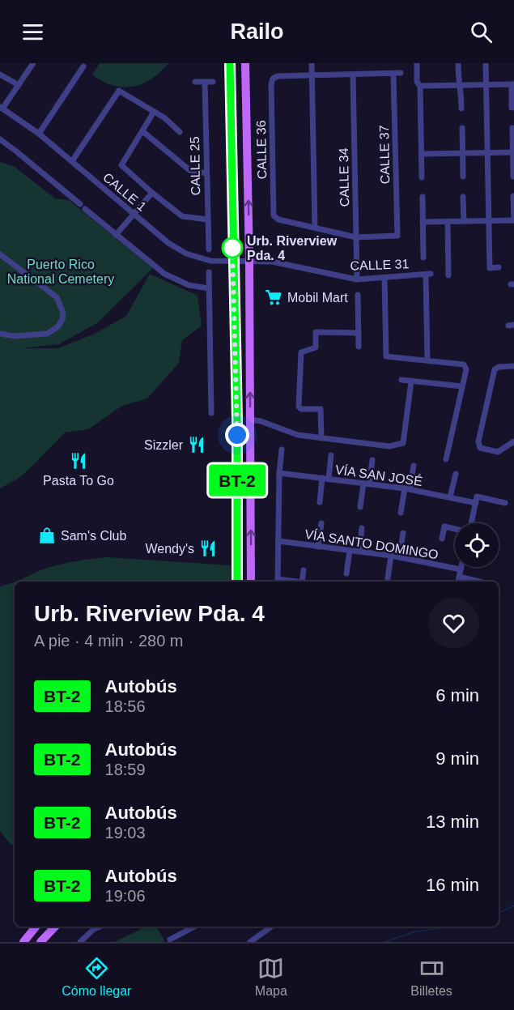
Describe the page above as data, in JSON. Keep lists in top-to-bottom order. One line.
{"streets":{"street":["CALLE 36","CALLE 37","CALLE 25","CALLE 34","CALLE 1","CALLE 31","VÍA SAN JOSÉ","VÍA SANTO DOMINGO"]},"crossings":[["CALLE 36","CALLE 37"],["CALLE 36","CALLE 34"],["CALLE 34","CALLE 31"],["CALLE 1","CALLE 31"]],"parks":["Puerto Rico National Cemetery"],"places":{"other":["Urb. Riverview Pda. 4"],"supermarket":["Mobil Mart"],"restaurant":["Sizzler","Pasta To Go","Wendy's"],"shop":["Sam's Club"]},"lines":["bus line BT-2"],"page":{"header":"Railo","on_map":"BT-2","heading":["Urb. Riverview Pda. 4","A pie · 4 min · 280 m"],"list":[{"mark":"BT-2","name":"Autobús","note":"18:56","value":"6 min"},{"mark":"BT-2","name":"Autobús","note":"18:59","value":"9 min"},{"mark":"BT-2","name":"Autobús","note":"19:03","value":"13 min"},{"mark":"BT-2","name":"Autobús","note":"19:06","value":"16 min"}],"tabs":["Cómo llegar","Mapa","Billetes"]}}
